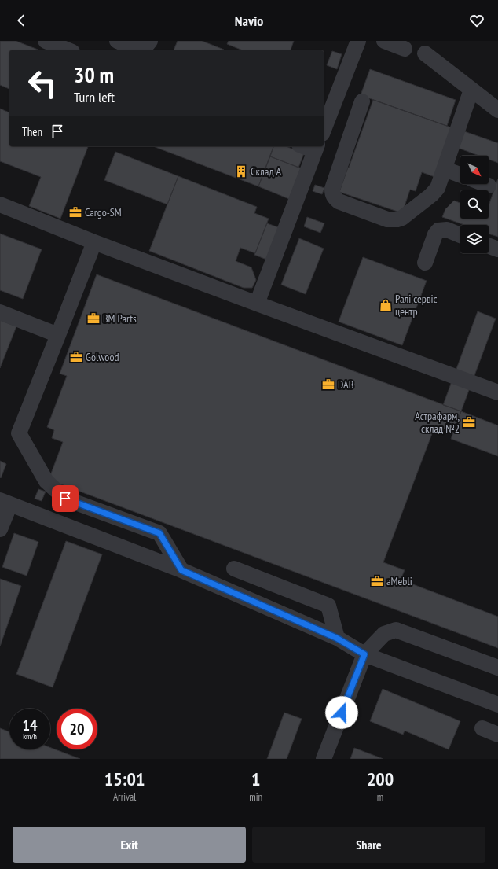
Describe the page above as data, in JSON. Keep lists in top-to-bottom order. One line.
{"places":{"building":["Склад A"],"office":["Cargo-SM","BM Parts","Golwood","DAB","Астрафарм, склад №2","aMebli"],"shop":["Ралі сервіс центр"]},"north":"bottom right","page":{"header":"Navio","turn":["30 m","Turn left"],"then":"Then","speed":"14 km/h","limit":"20","eta":["15:01","Arrival","1","min","200","m"],"buttons":["Exit","Share"]}}
